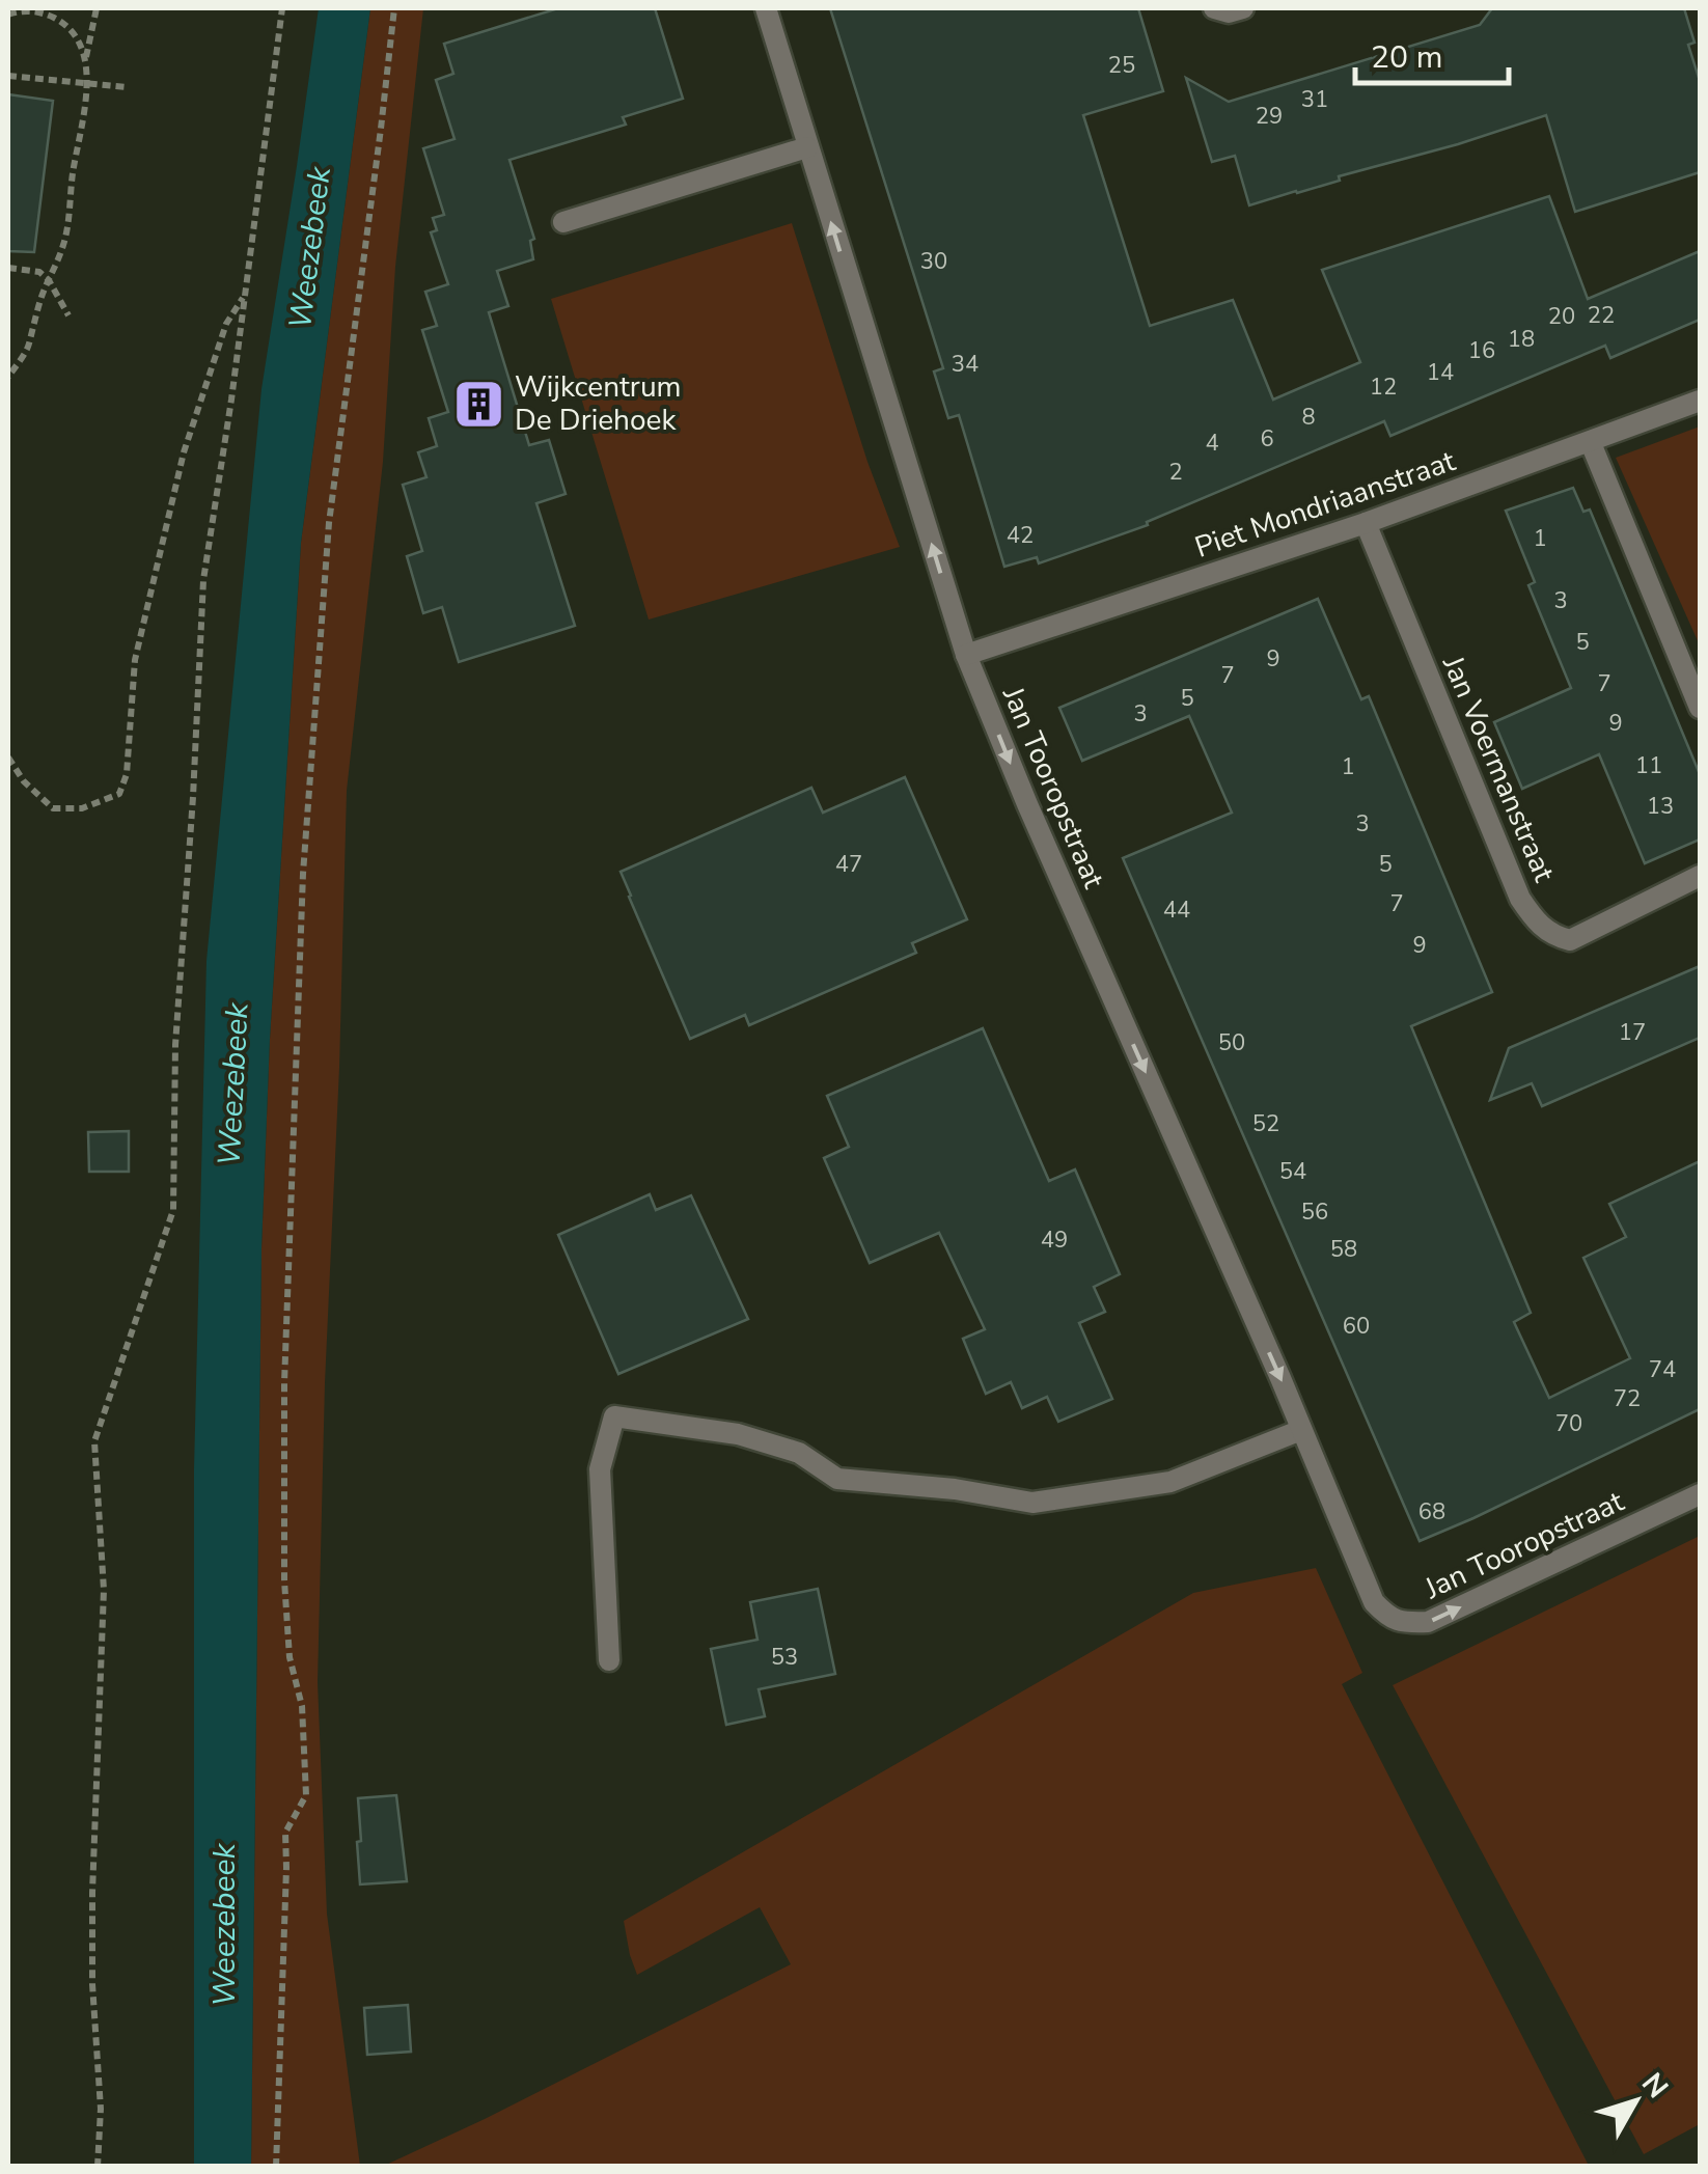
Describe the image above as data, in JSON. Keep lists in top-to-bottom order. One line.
{"streets":{"street":["Piet Mondriaanstraat","Jan Voermanstraat","Jan Tooropstraat"]},"crossings":[["Piet Mondriaanstraat","Jan Voermanstraat"],["Piet Mondriaanstraat","Jan Tooropstraat"]],"water":["Weezebeek"],"places":{"building":["Wijkcentrum De Driehoek"]},"house_numbers":["25","31","29","30","22","20","18","16","34","14","12","8","6","4","2","42","1","3","5","9","7","7","5","3","9","11","1","13","3","47","5","7","44","9","17","50","52","54","56","49","58","60","74","72","70","68","53"],"scale_bar":"20 m","north":"top right"}
